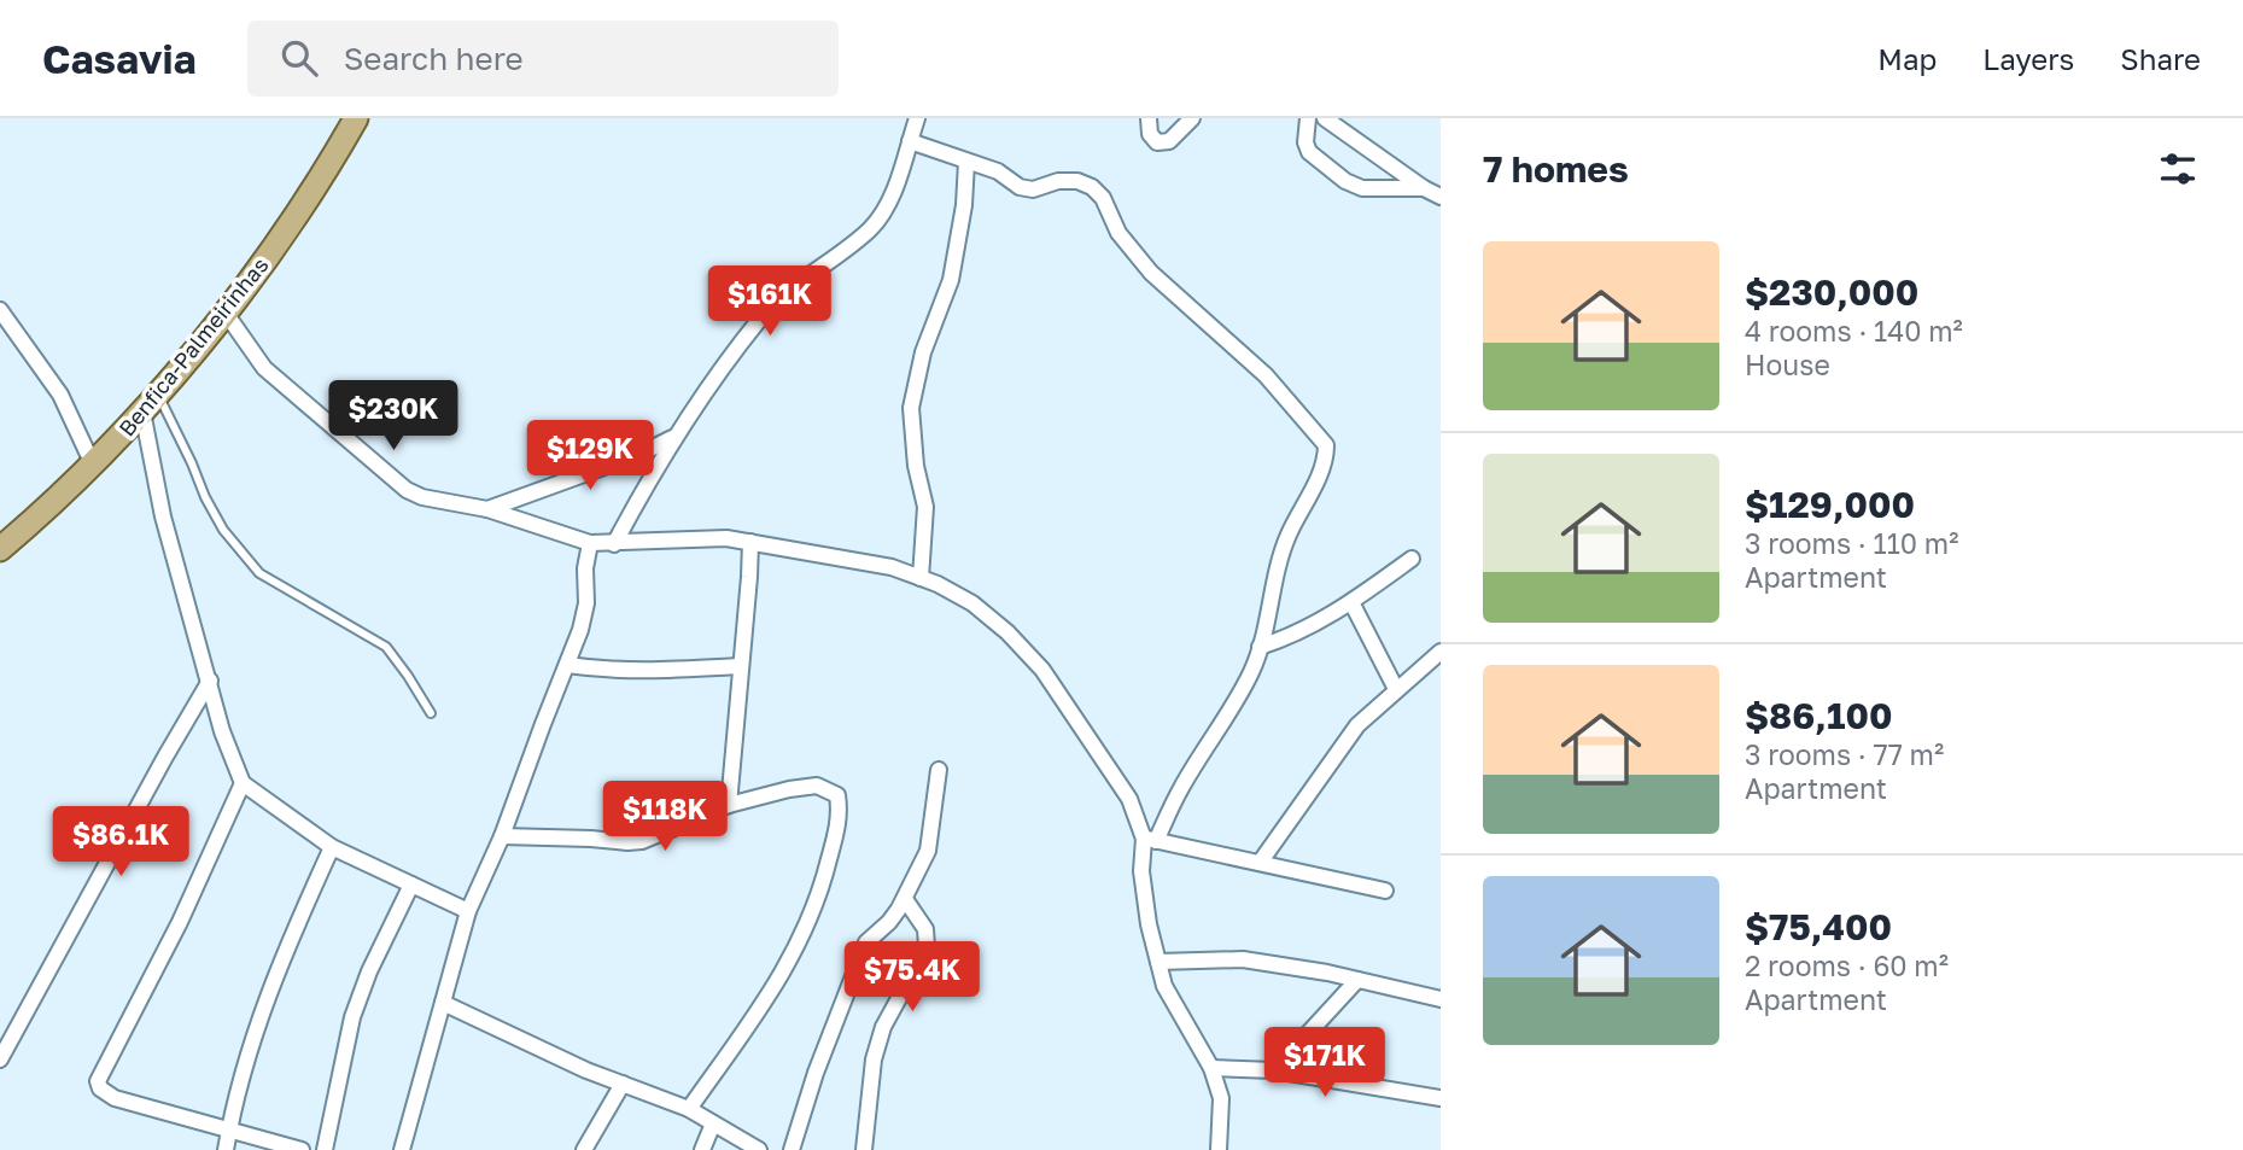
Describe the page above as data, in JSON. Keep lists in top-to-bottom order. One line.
{"streets":{"main road":["Benfica-Palmeirinhas"]},"page":{"header":"Casavia","search":"Search here","nav":["Map","Layers","Share"],"heading":"7 homes","list":[{"name":"$230,000","note":"4 rooms · 140 m² · House"},{"name":"$129,000","note":"3 rooms · 110 m² · Apartment"},{"name":"$86,100","note":"3 rooms · 77 m² · Apartment"},{"name":"$75,400","note":"2 rooms · 60 m² · Apartment"}],"price":["$161K","$230K","$129K","$118K","$86.1K","$75.4K","$171K"]}}
